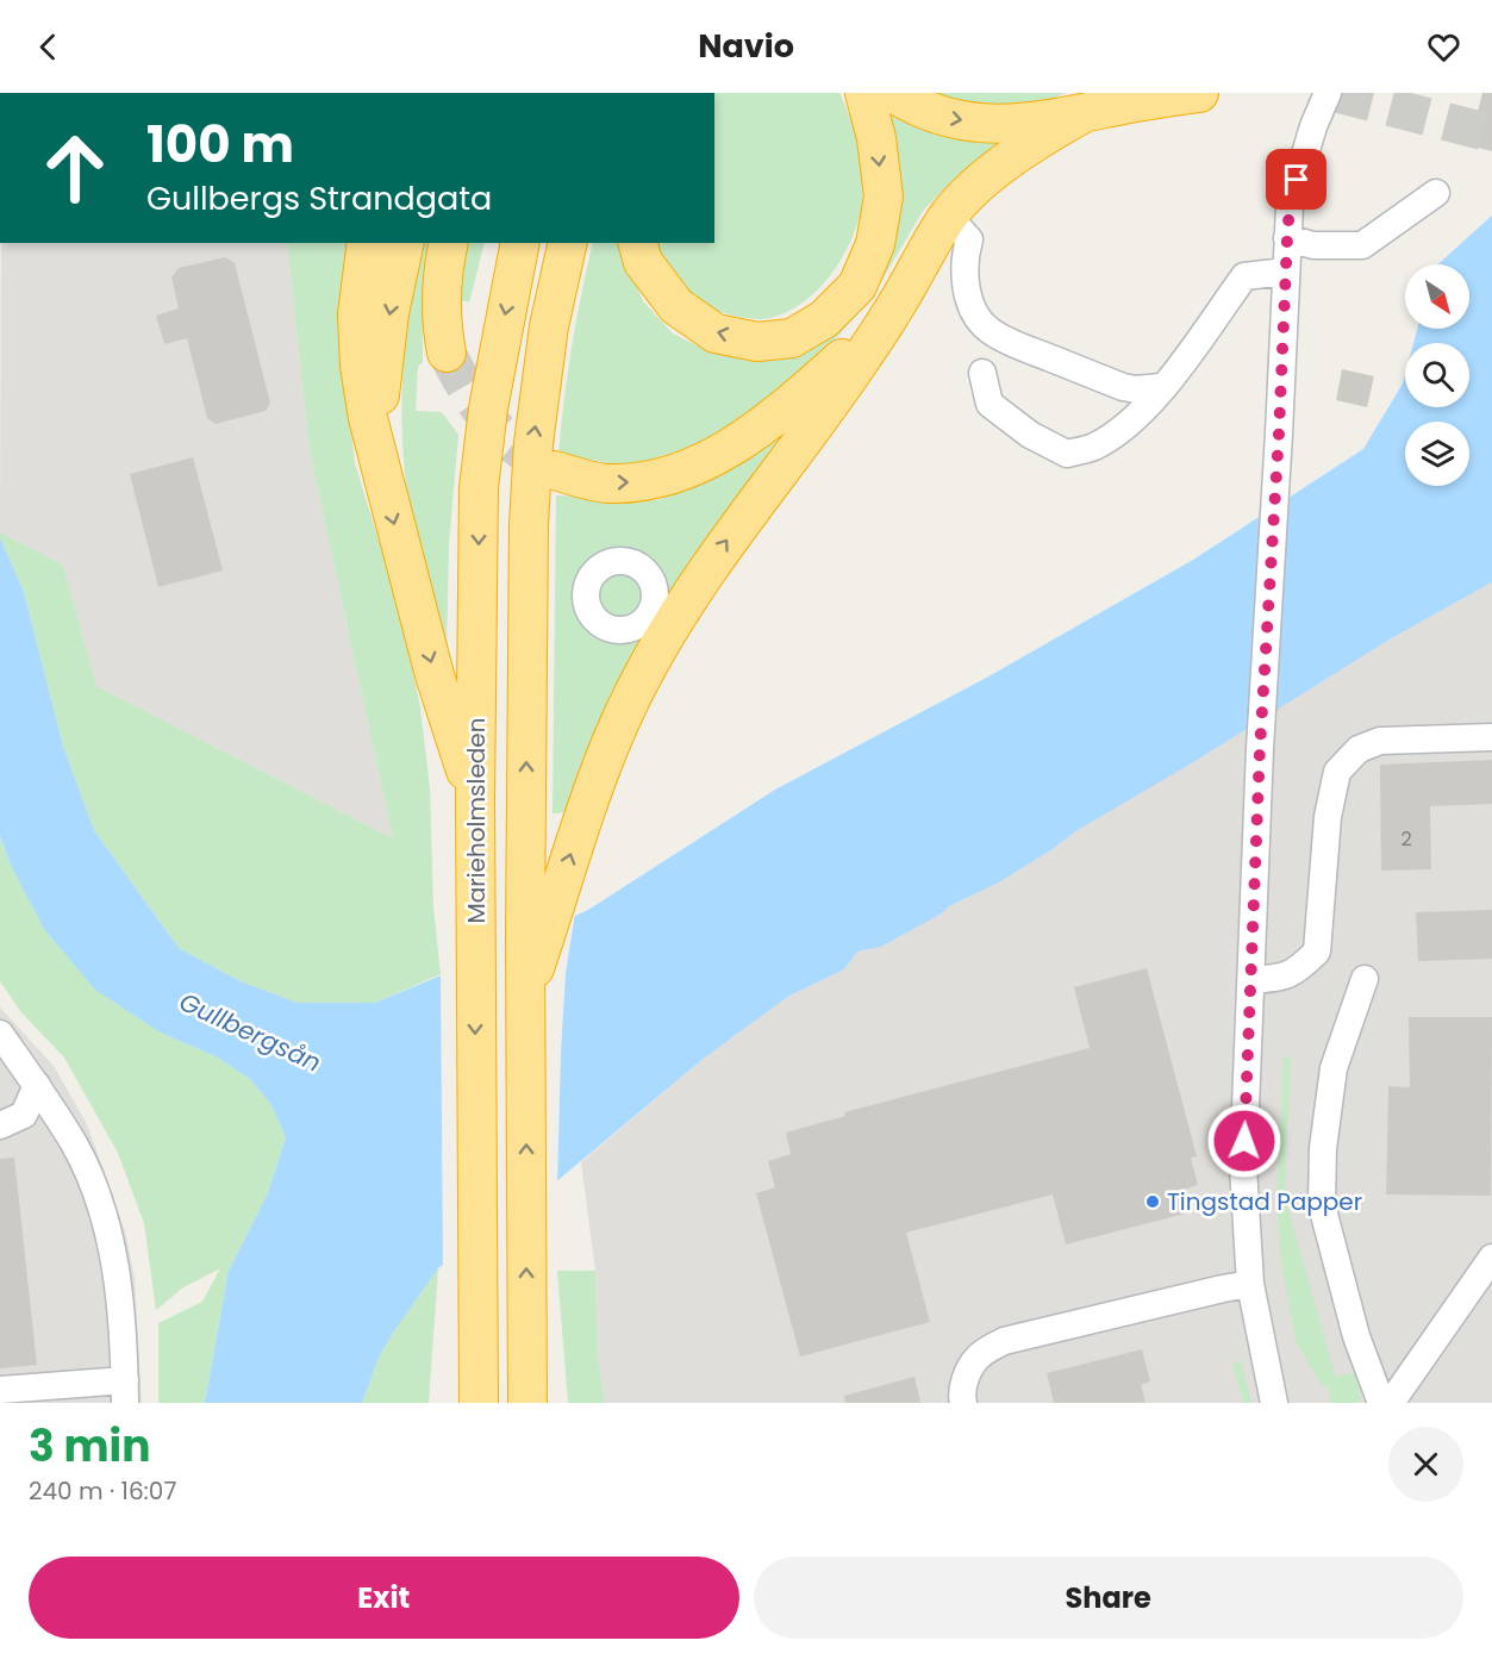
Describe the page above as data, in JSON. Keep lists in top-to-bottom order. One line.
{"streets":{"highway":["Marieholmsleden"]},"water":["Gullbergsån"],"places":["Tingstad Papper"],"house_numbers":["2"],"north":"bottom right","page":{"header":"Navio","turn":["100 m","Gullbergs Strandgata"],"heading":["3 min","240 m · 16:07"],"buttons":["Exit","Share"]}}
